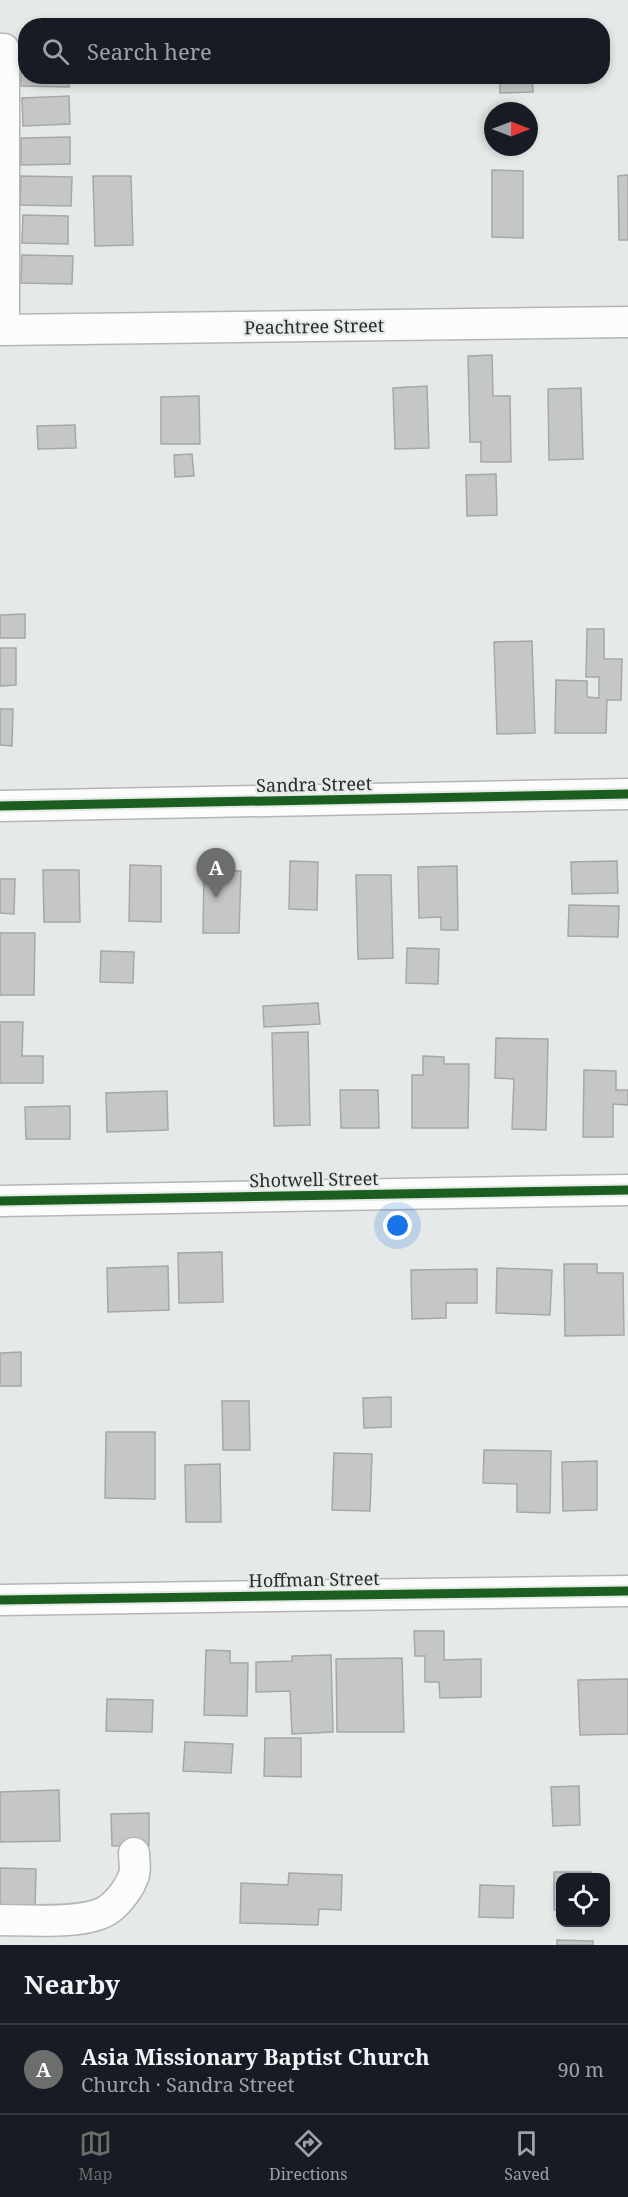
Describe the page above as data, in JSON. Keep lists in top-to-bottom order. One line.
{"streets":{"street":["Peachtree Street","Sandra Street","Shotwell Street","Hoffman Street"]},"north":"right","page":{"search":"Search here","pins":"A","heading":"Nearby","list":[{"mark":"A","name":"Asia Missionary Baptist Church","note":"Church · Sandra Street","value":"90 m"}],"nav":["Map","Directions","Saved"]}}
